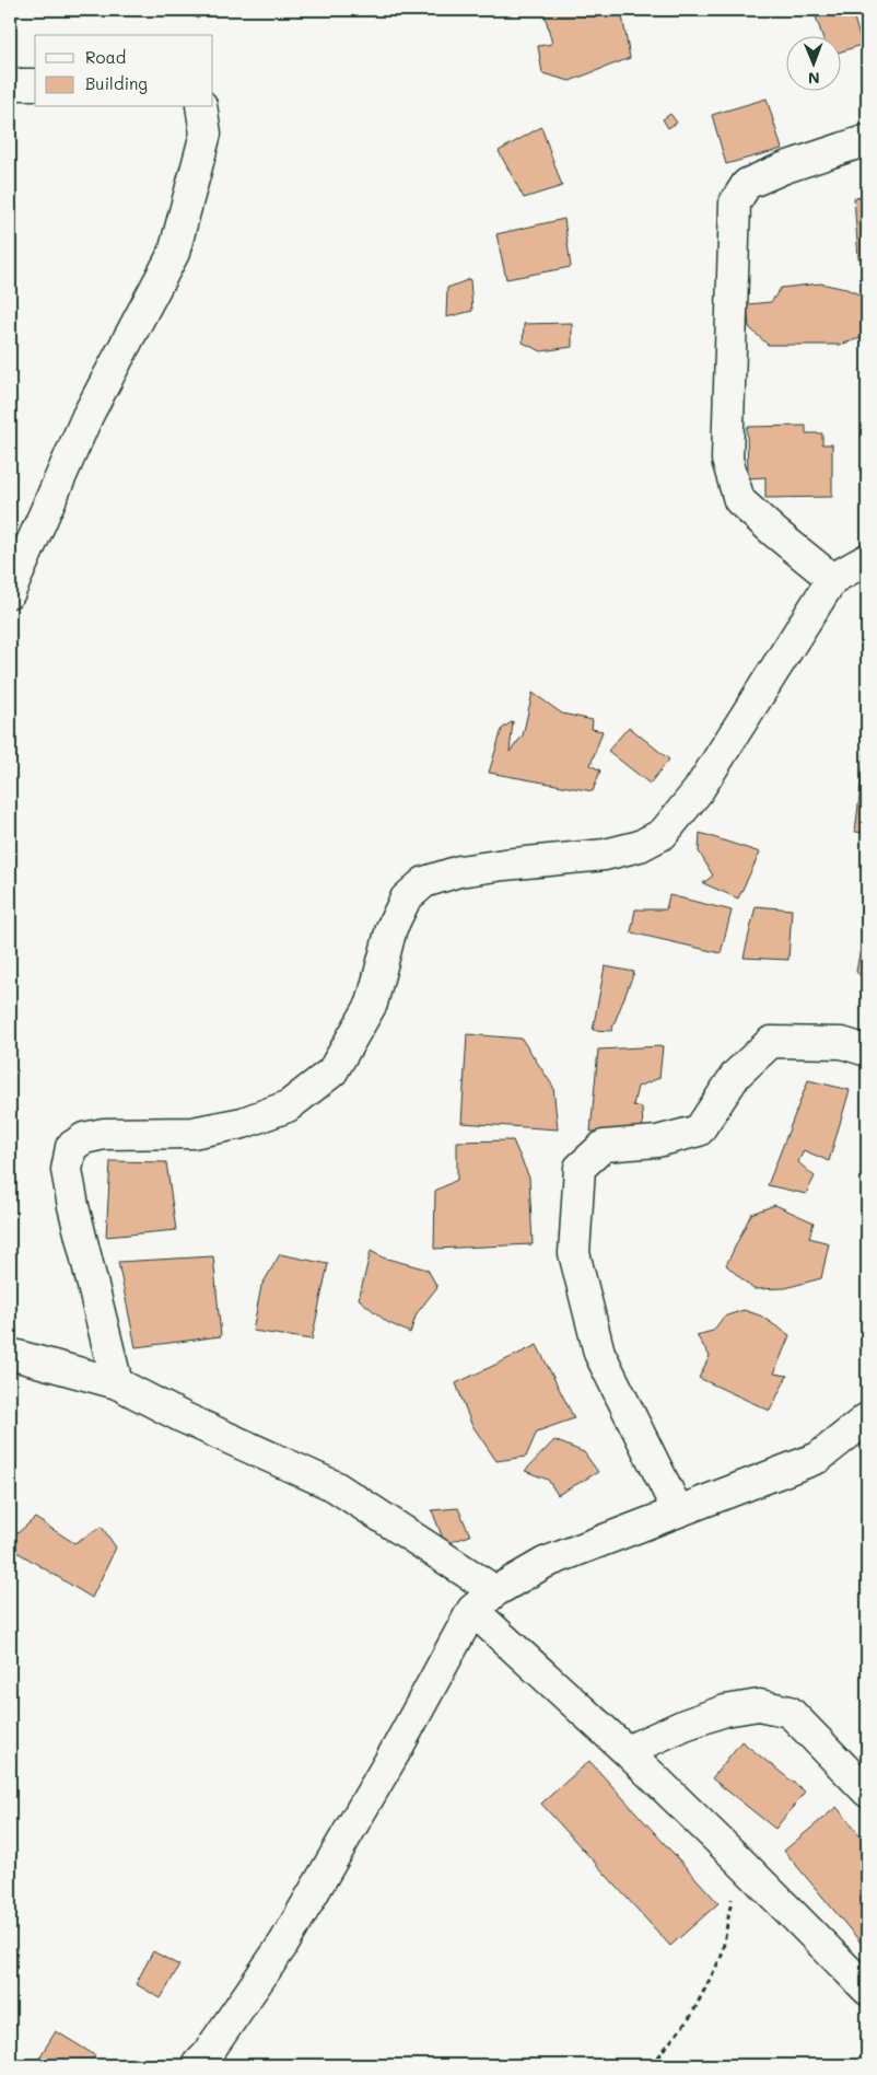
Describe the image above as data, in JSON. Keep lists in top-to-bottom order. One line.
{"legend":["Road","Building"],"north":"bottom"}
